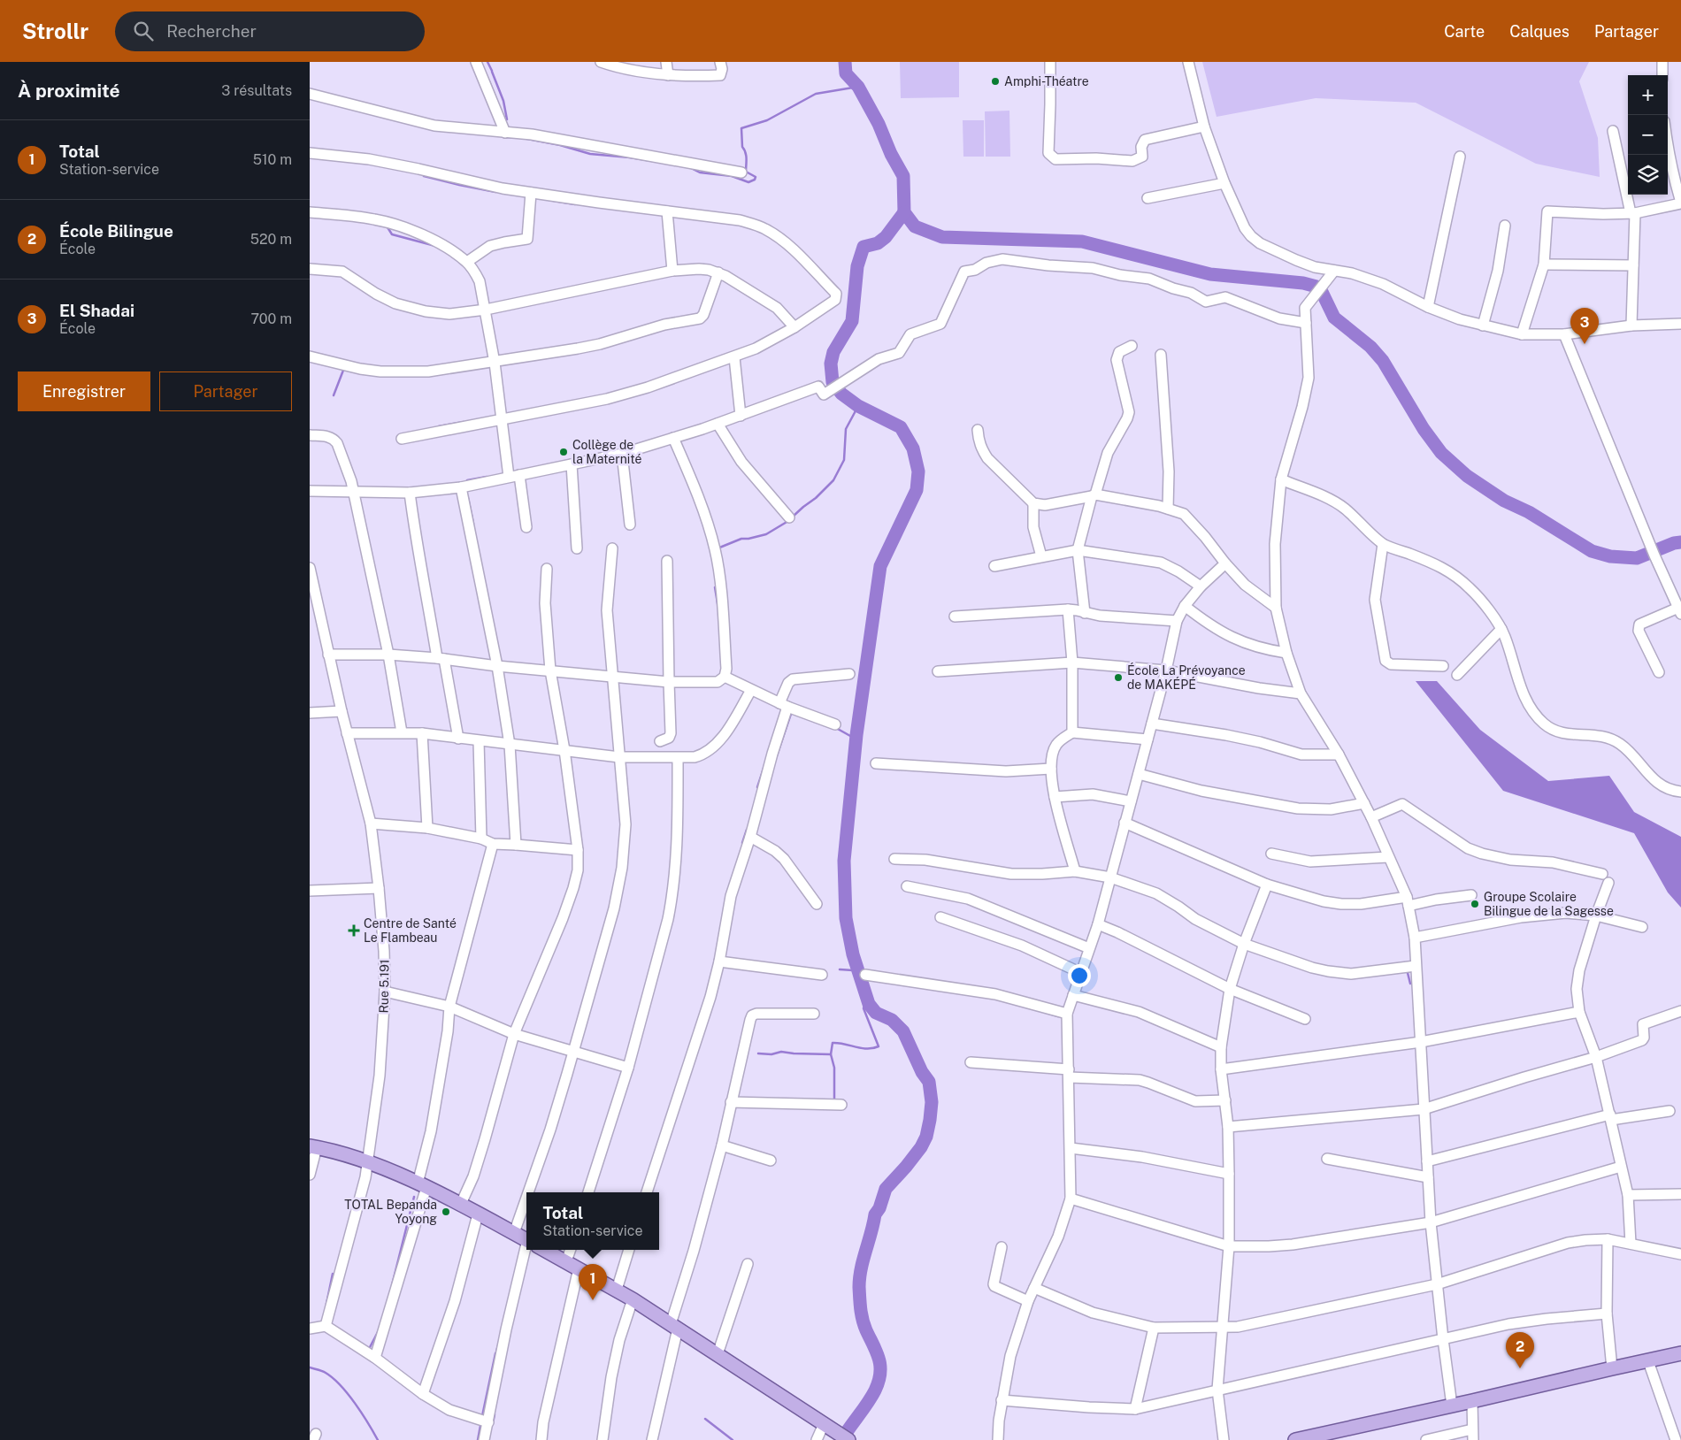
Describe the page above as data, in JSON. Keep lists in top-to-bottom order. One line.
{"streets":{"street":["Rue 5.191"]},"places":{"other":["Amphi-Théatre","Collège de la Maternité","École La Prévoyance de MAKÉPÉ","Groupe Scolaire Bilingue de la Sagesse","TOTAL Bepanda Yoyong"],"health":["Centre de Santé Le Flambeau"]},"page":{"header":"Strollr","search":"Rechercher","nav":["Carte","Calques","Partager"],"heading":["À proximité","3 résultats"],"map_buttons":["+","−"],"list":[{"mark":"1","name":"Total","note":"Station-service","value":"510 m"},{"mark":"2","name":"École Bilingue","note":"École","value":"520 m"},{"mark":"3","name":"El Shadai","note":"École","value":"700 m"}],"pins":["3","1","2"],"buttons":["Enregistrer","Partager"],"popup":["Total","Station-service"]}}
